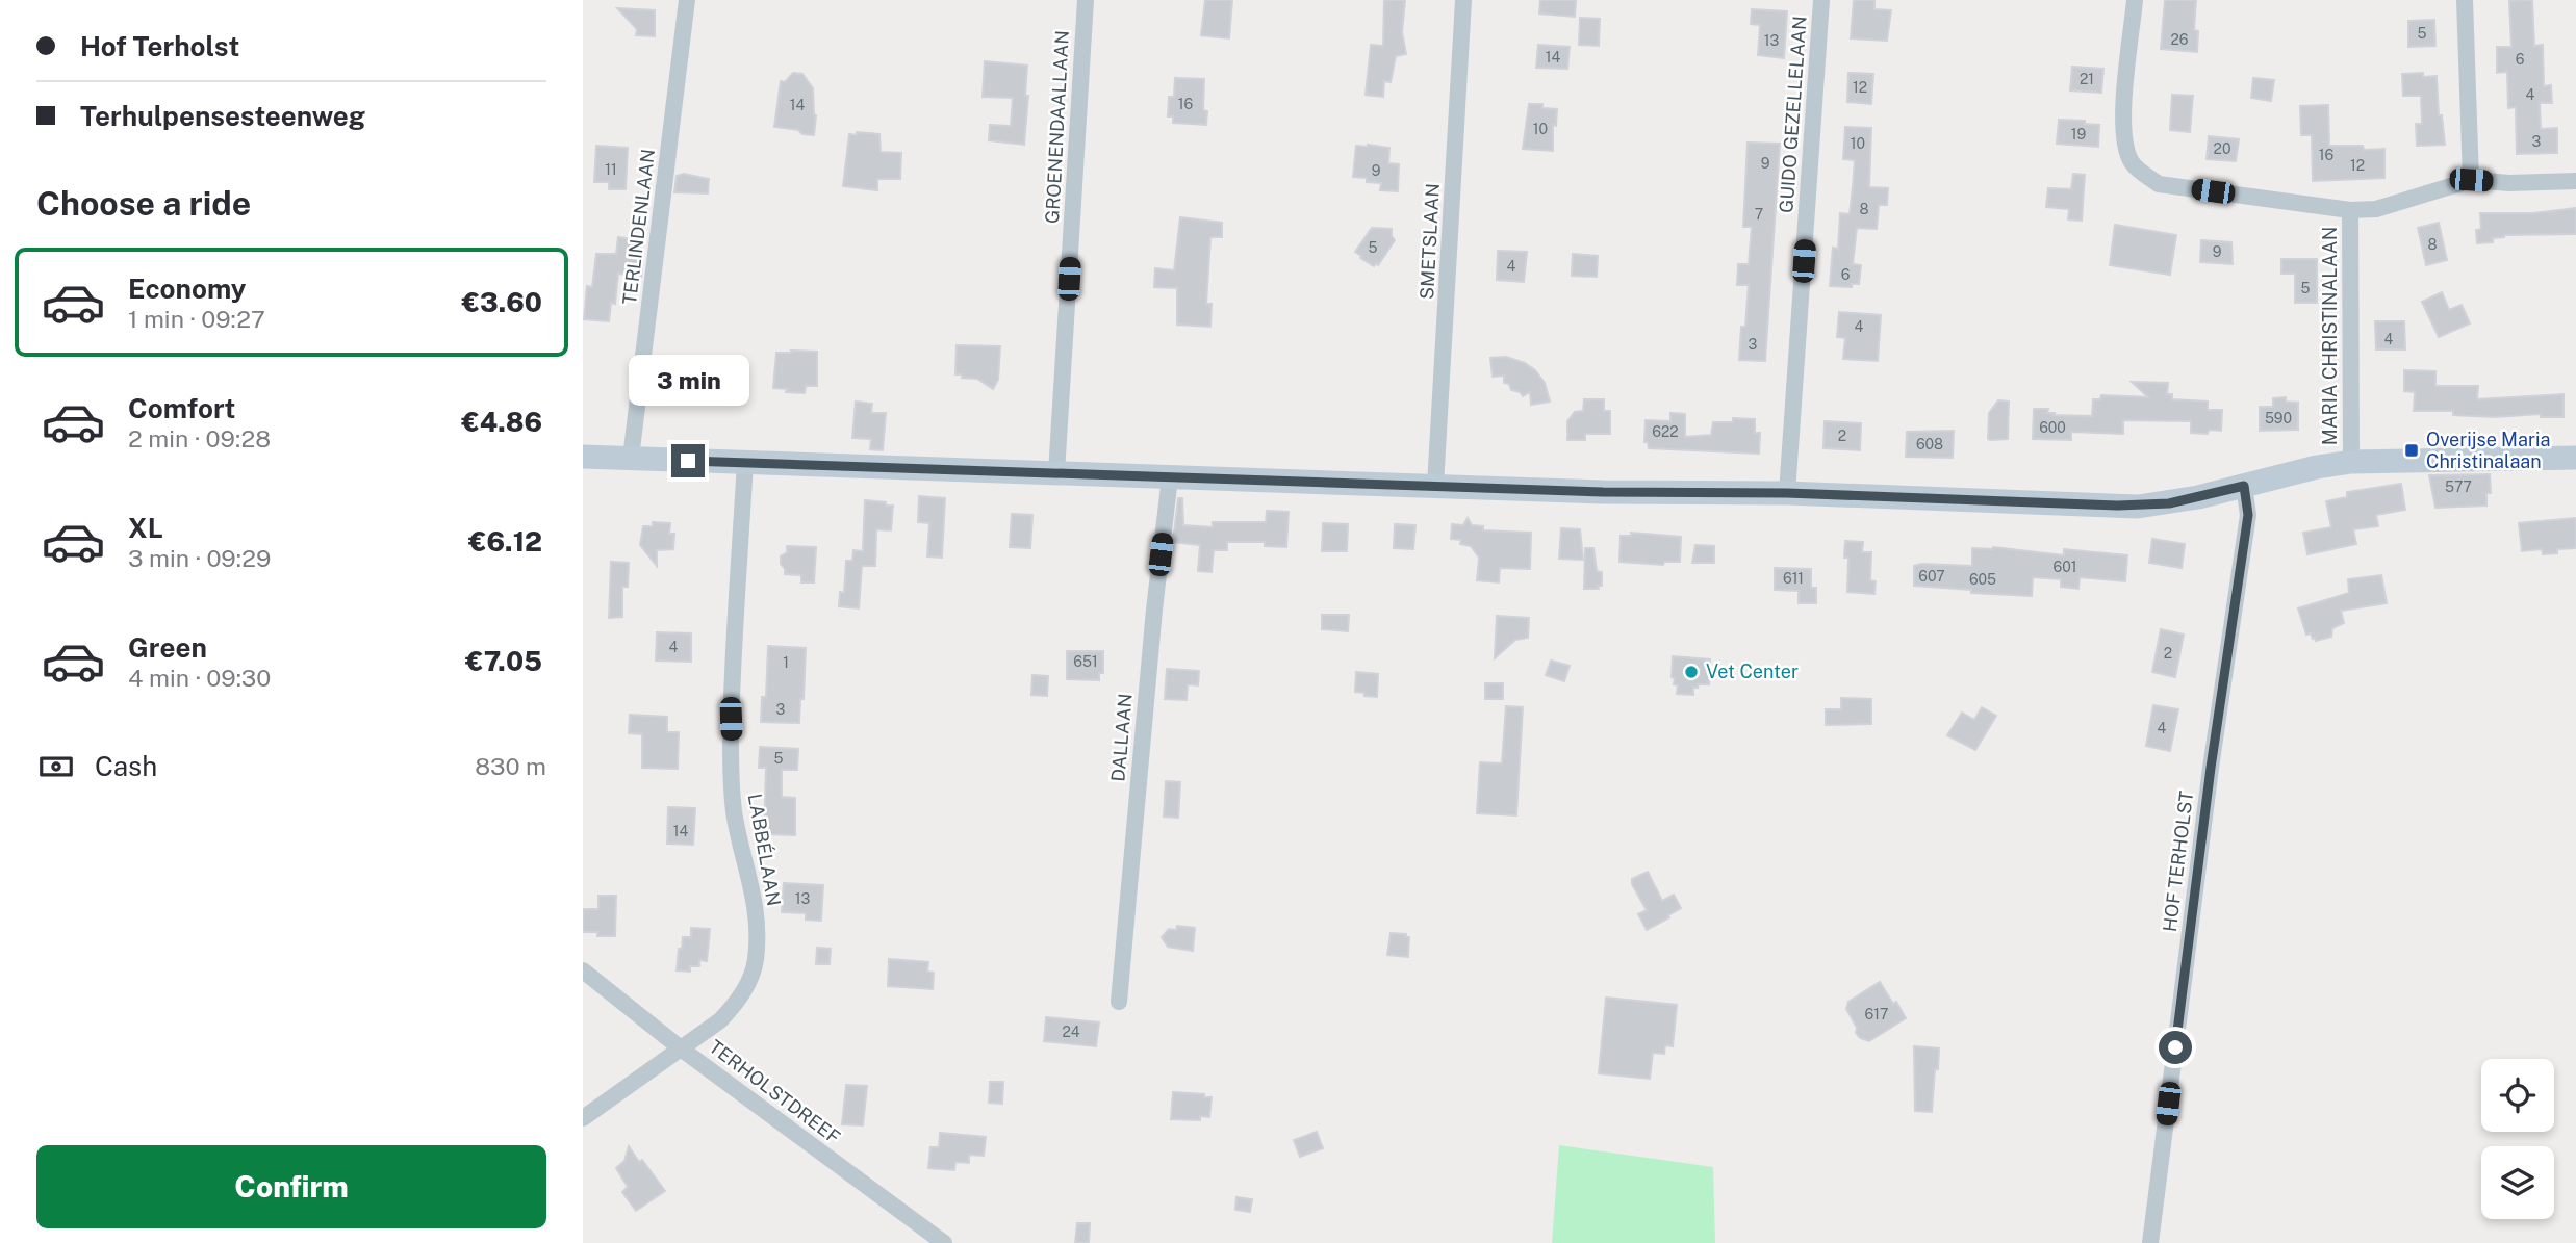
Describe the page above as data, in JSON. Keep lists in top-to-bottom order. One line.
{"streets":{"street":["GUIDO GEZELLELAAN","GROENENDAALLAAN","TERLINDENLAAN","SMETSLAAN","MARIA CHRISTINALAAN","DALLAAN","LABBÉLAAN","HOF TERHOLST","TERHOLSTDREEF"]},"crossings":[["LABBÉLAAN","TERHOLSTDREEF"]],"places":{"transit":["Overijse Maria Christinalaan"],"other":["Vet Center"]},"house_numbers":["5","26","13","14","6","21","12","4","16","14","10","19","3","10","20","16","9","12","11","9","8","7","8","5","9","4","6","5","4","4","3","590","600","622","2","608","577","601","607","611","605","4","2","651","1","3","4","5","14","13","617","24"],"page":{"banner":["Hof Terholst","Terhulpensesteenweg"],"heading":"Choose a ride","list":[{"name":"Economy","note":"1 min · 09:27","value":"€3.60"},{"name":"Comfort","note":"2 min · 09:28","value":"€4.86"},{"name":"XL","note":"3 min · 09:29","value":"€6.12"},{"name":"Green","note":"4 min · 09:30","value":"€7.05"}],"bubble":"3 min","pay":["Cash","830 m"],"buttons":"Confirm"}}
